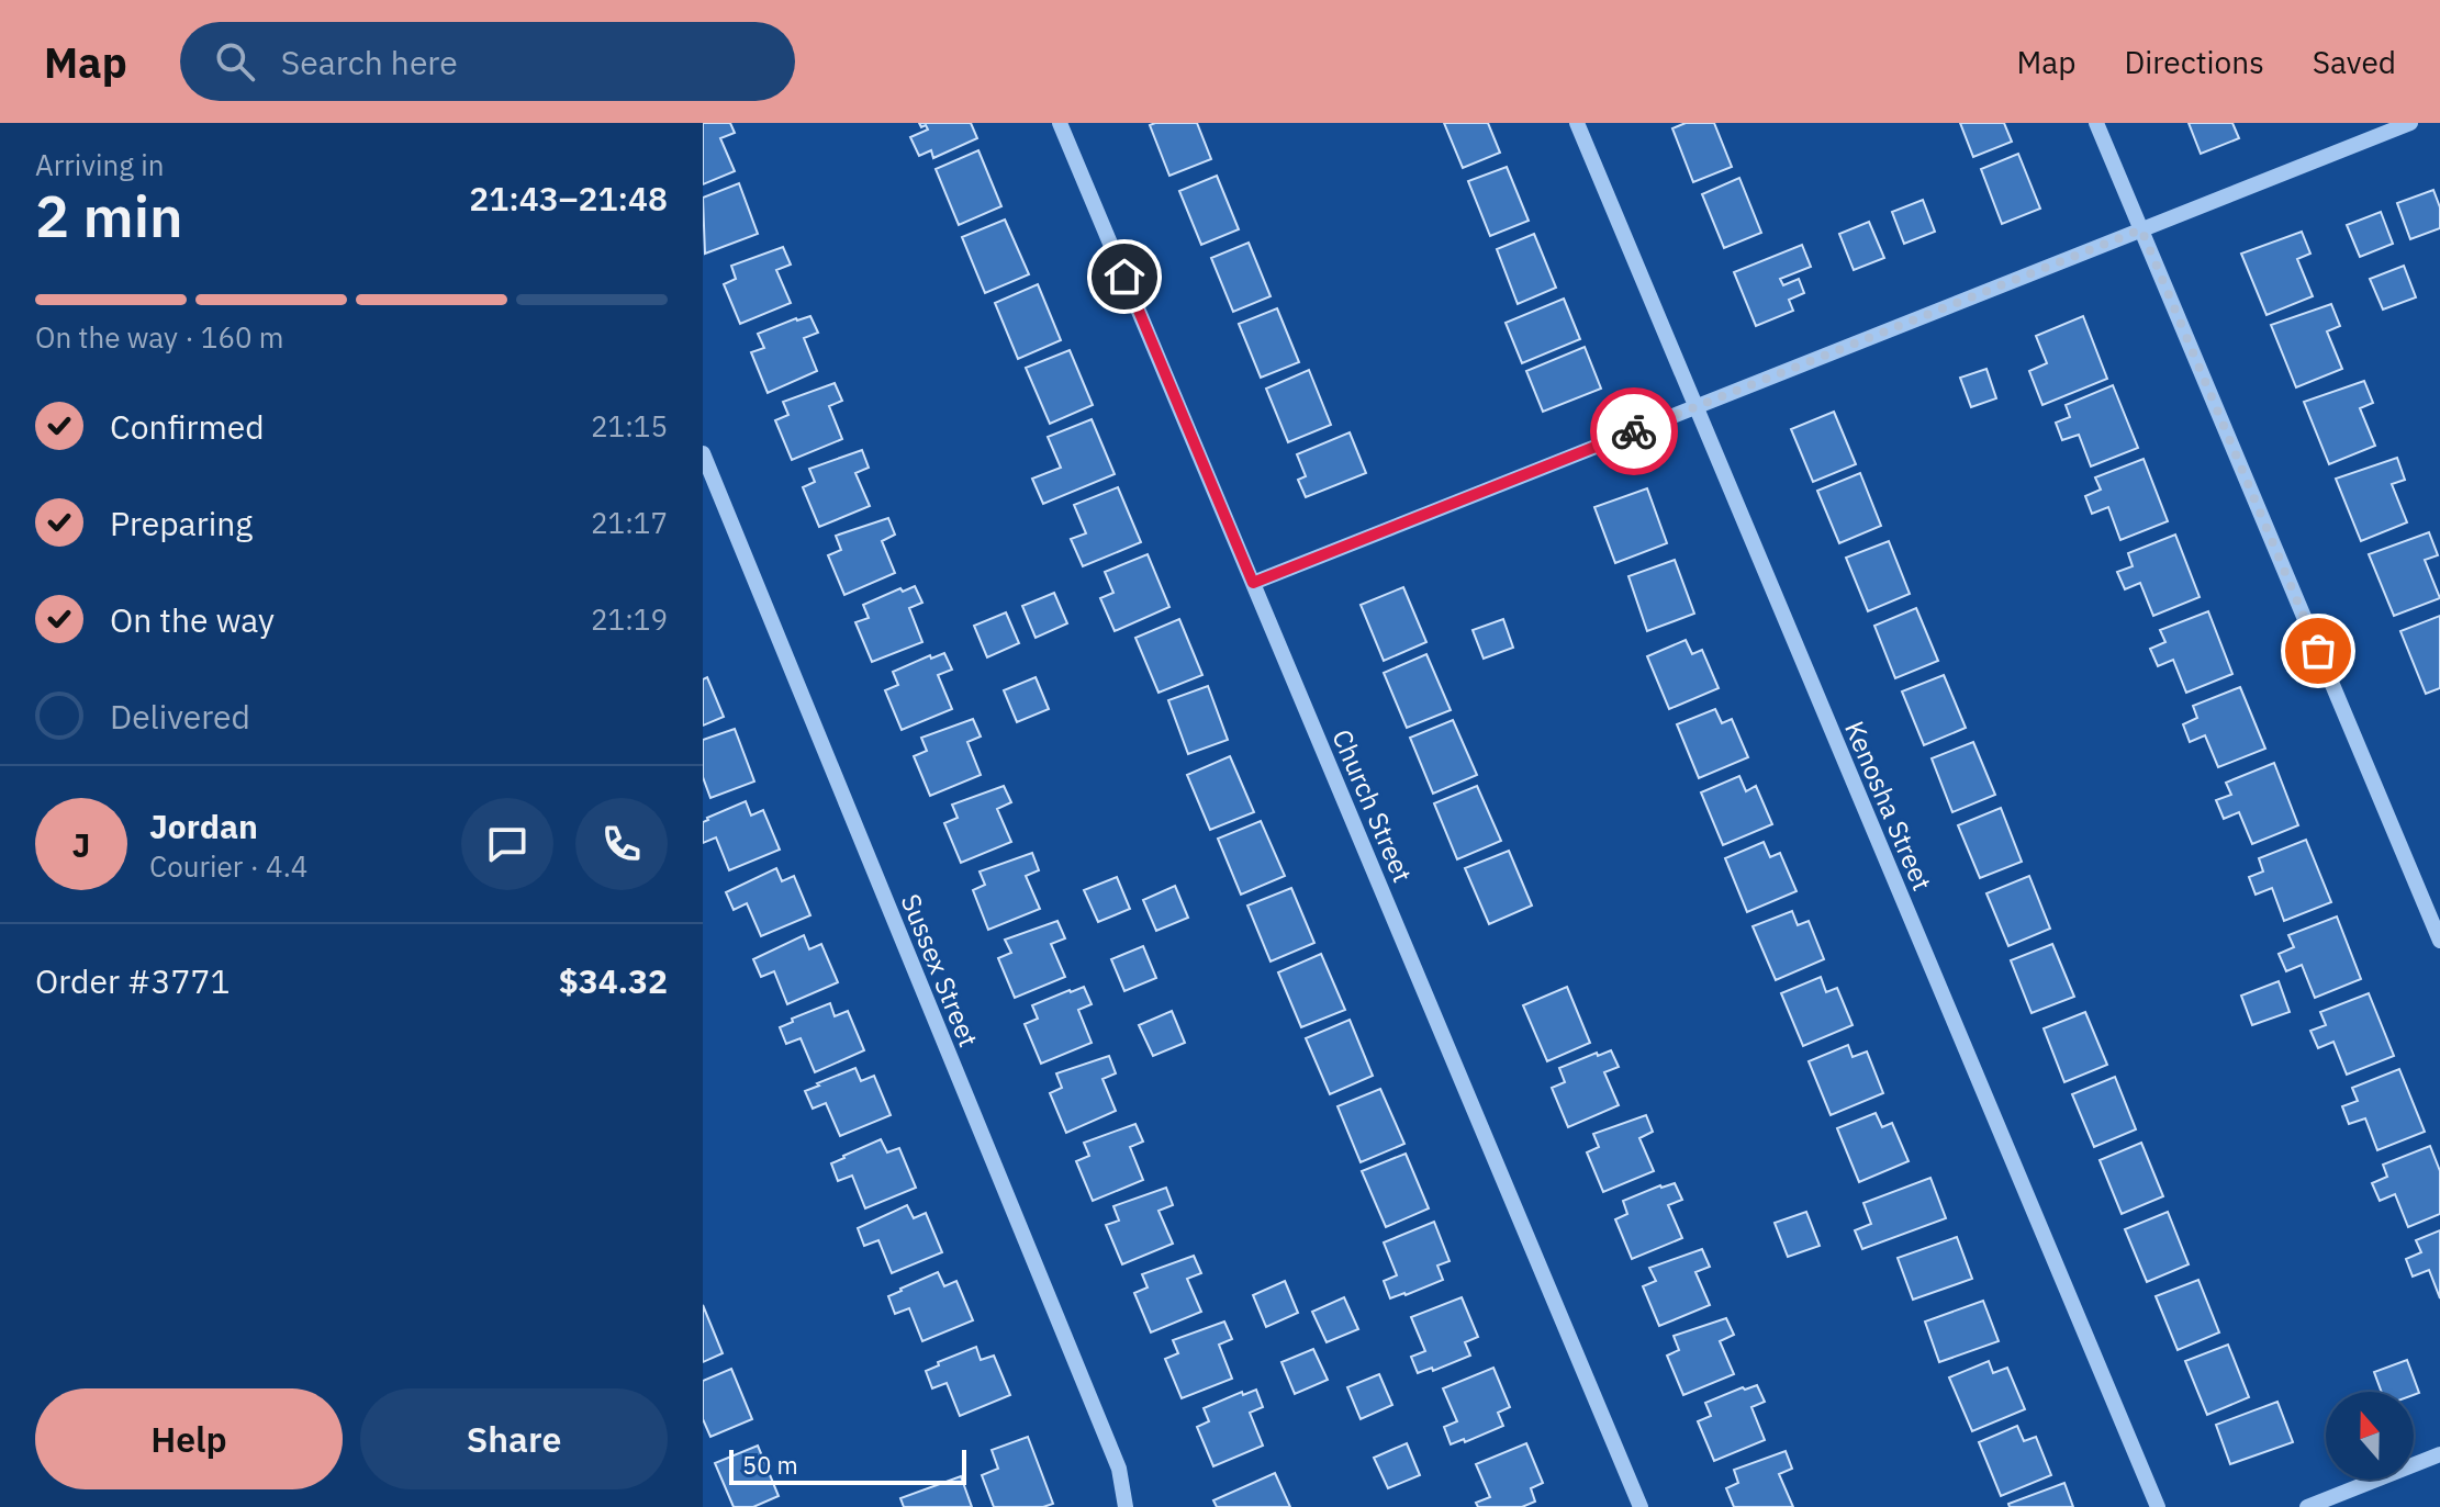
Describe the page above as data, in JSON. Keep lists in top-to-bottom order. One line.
{"streets":{"street":["Church Street","Kenosha Street","Sussex Street"]},"scale_bar":"50 m","north":"top","page":{"header":"Map","search":"Search here","nav":["Map","Directions","Saved"],"heading":["2 min","Arriving in","21:43–21:48"],"panel":["Jordan","Courier · 4.4","Order #3771","$34.32"],"bar":"On the way · 160 m","list":[["Confirmed","21:15"],["Preparing","21:17"],["On the way","21:19"],"Delivered"],"round":"J","buttons":["Help","Share"],"scale":"50 m"}}
